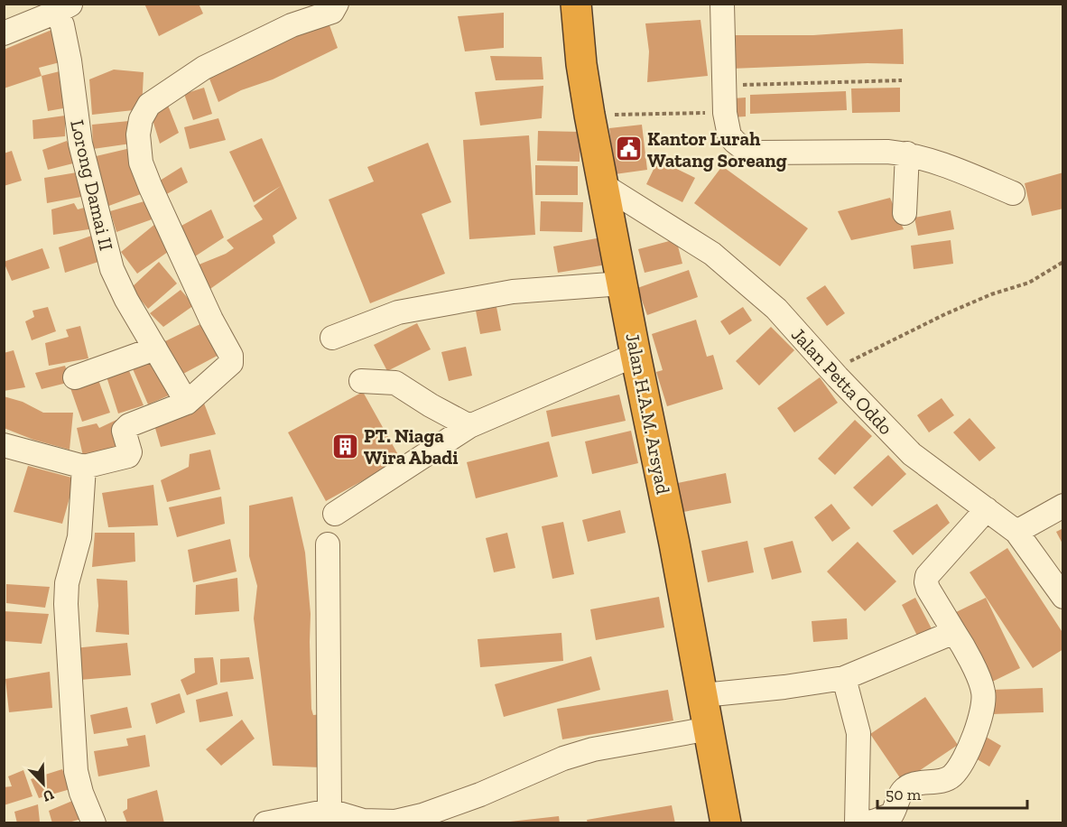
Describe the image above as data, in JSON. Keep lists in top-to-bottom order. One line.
{"streets":{"highway":["Jalan H.A.M. Arsyad"],"street":["Lorong Damai II","Jalan Petta Oddo"]},"crossings":[["Jalan Petta Oddo","Jalan H.A.M. Arsyad"]],"places":{"public building":["Kantor Lurah Watang Soreang"],"building":["PT. Niaga Wira Abadi"]},"scale_bar":"50 m","north":"bottom right"}
